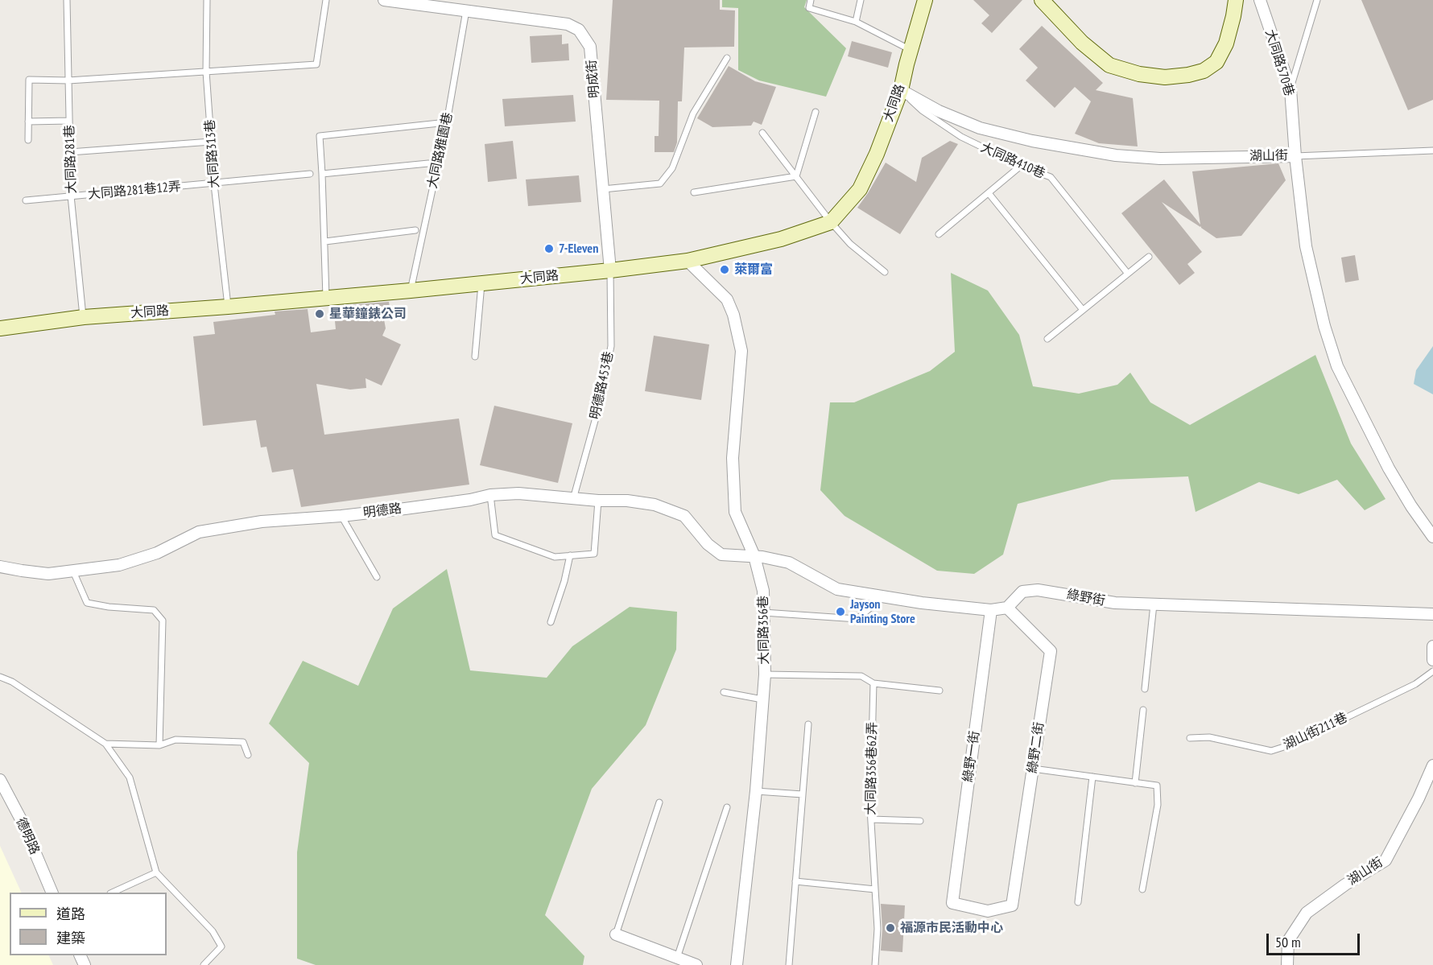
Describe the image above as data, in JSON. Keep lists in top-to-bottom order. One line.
{"streets":{"street":["大同路570巷","明成街","大同路","湖山街","明德路","綠野街","大同路356巷","綠野二街","綠野一街","德明路"],"lane":["大同路雅園巷","大同路313巷","大同路281巷","大同路410巷","大同路281巷12弄","明德路453巷","湖山街211巷","大同路356巷62弄"]},"crossings":[["大同路570巷","湖山街"],["明成街","大同路"],["明成街","大同路雅園巷"],["明成街","明德路453巷"],["大同路","大同路雅園巷"],["大同路","大同路313巷"],["大同路","湖山街"],["大同路","大同路281巷"],["大同路","大同路410巷"],["大同路","明德路453巷"],["大同路","大同路356巷"],["大同路313巷","大同路281巷12弄"],["湖山街","大同路410巷"],["大同路281巷","大同路281巷12弄"],["明德路453巷","明德路"],["明德路","大同路356巷"],["綠野街","綠野二街"],["綠野二街","綠野一街"]],"places":["7-Eleven","萊爾富","星華鐘錶公司","Jayson Painting Store","福源市民活動中心"],"legend":["道路","建築"],"scale_bar":"50 m"}
